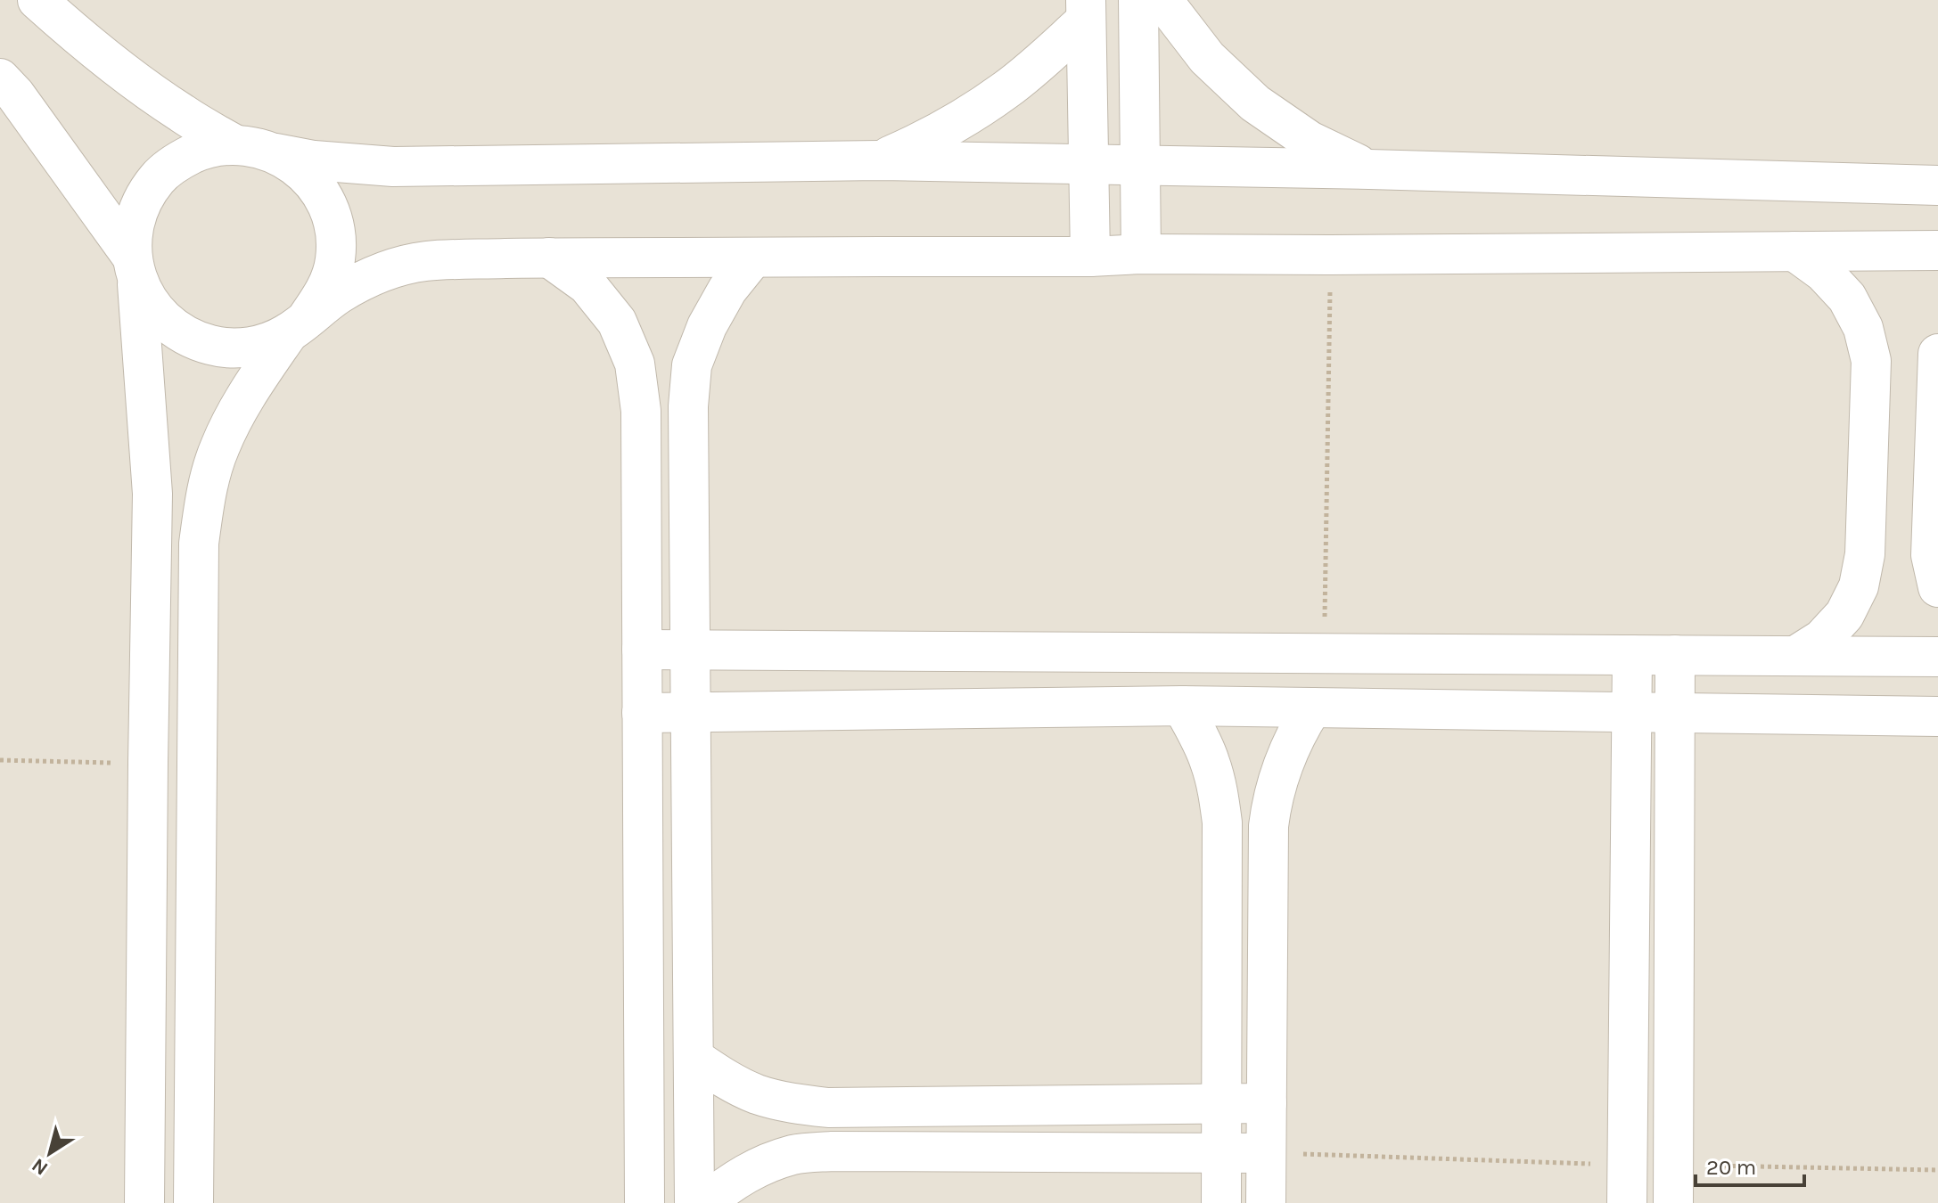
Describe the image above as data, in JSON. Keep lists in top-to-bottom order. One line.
{"scale_bar":"20 m","north":"bottom left"}
